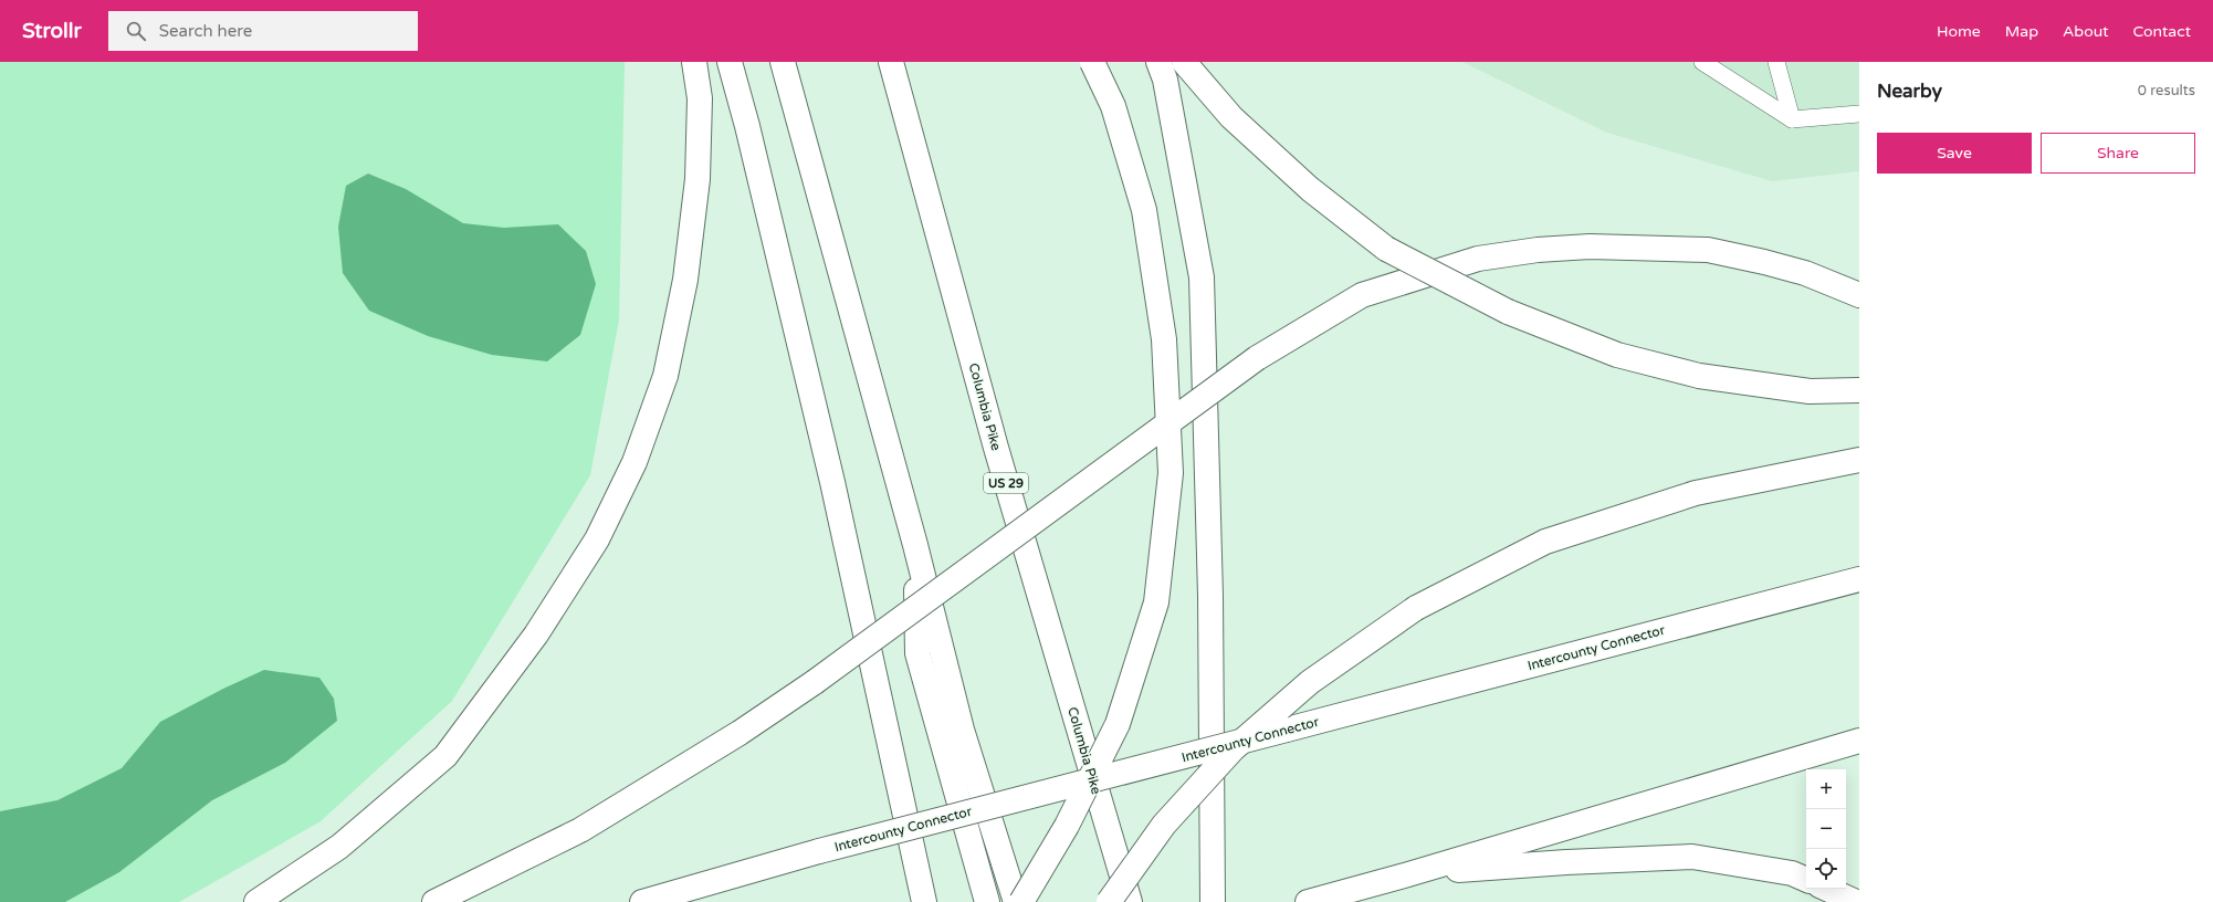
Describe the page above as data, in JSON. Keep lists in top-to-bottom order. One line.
{"streets":{"highway":["Columbia Pike","US 29","Intercounty Connector"]},"page":{"header":"Strollr","search":"Search here","nav":["Home","Map","About","Contact"],"heading":["Nearby","0 results"],"buttons":["Save","Share"],"map_buttons":["+","−"]}}
